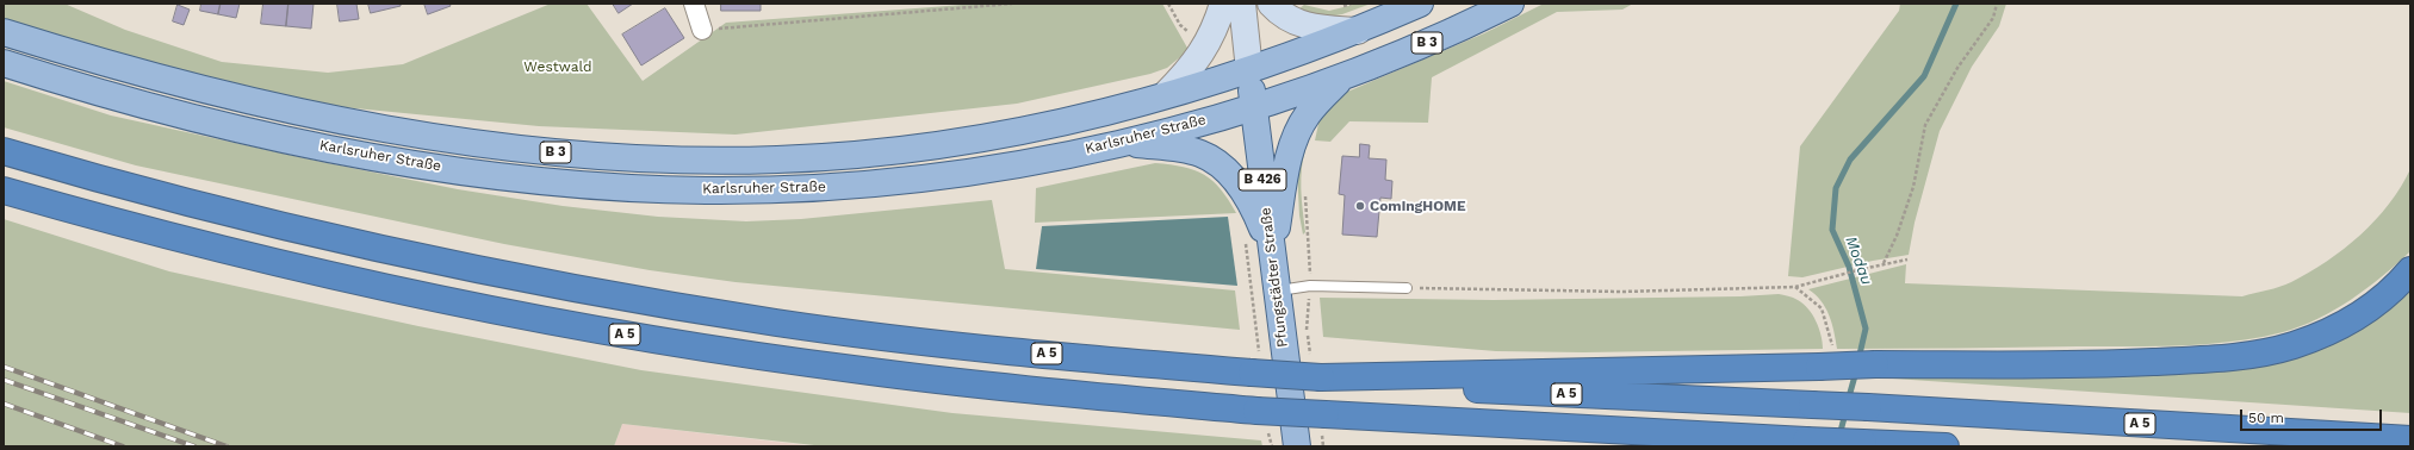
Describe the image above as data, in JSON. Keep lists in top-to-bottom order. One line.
{"streets":{"highway":["A 5"],"main road":["B 3","Karlsruher Straße","B 426","Pfungstädter Straße"]},"crossings":[["Karlsruher Straße","B 426"],["Karlsruher Straße","Pfungstädter Straße"],["B 426","Pfungstädter Straße"]],"water":["Modau"],"parks":["Westwald"],"places":["ComingHOME"],"scale_bar":"50 m"}
